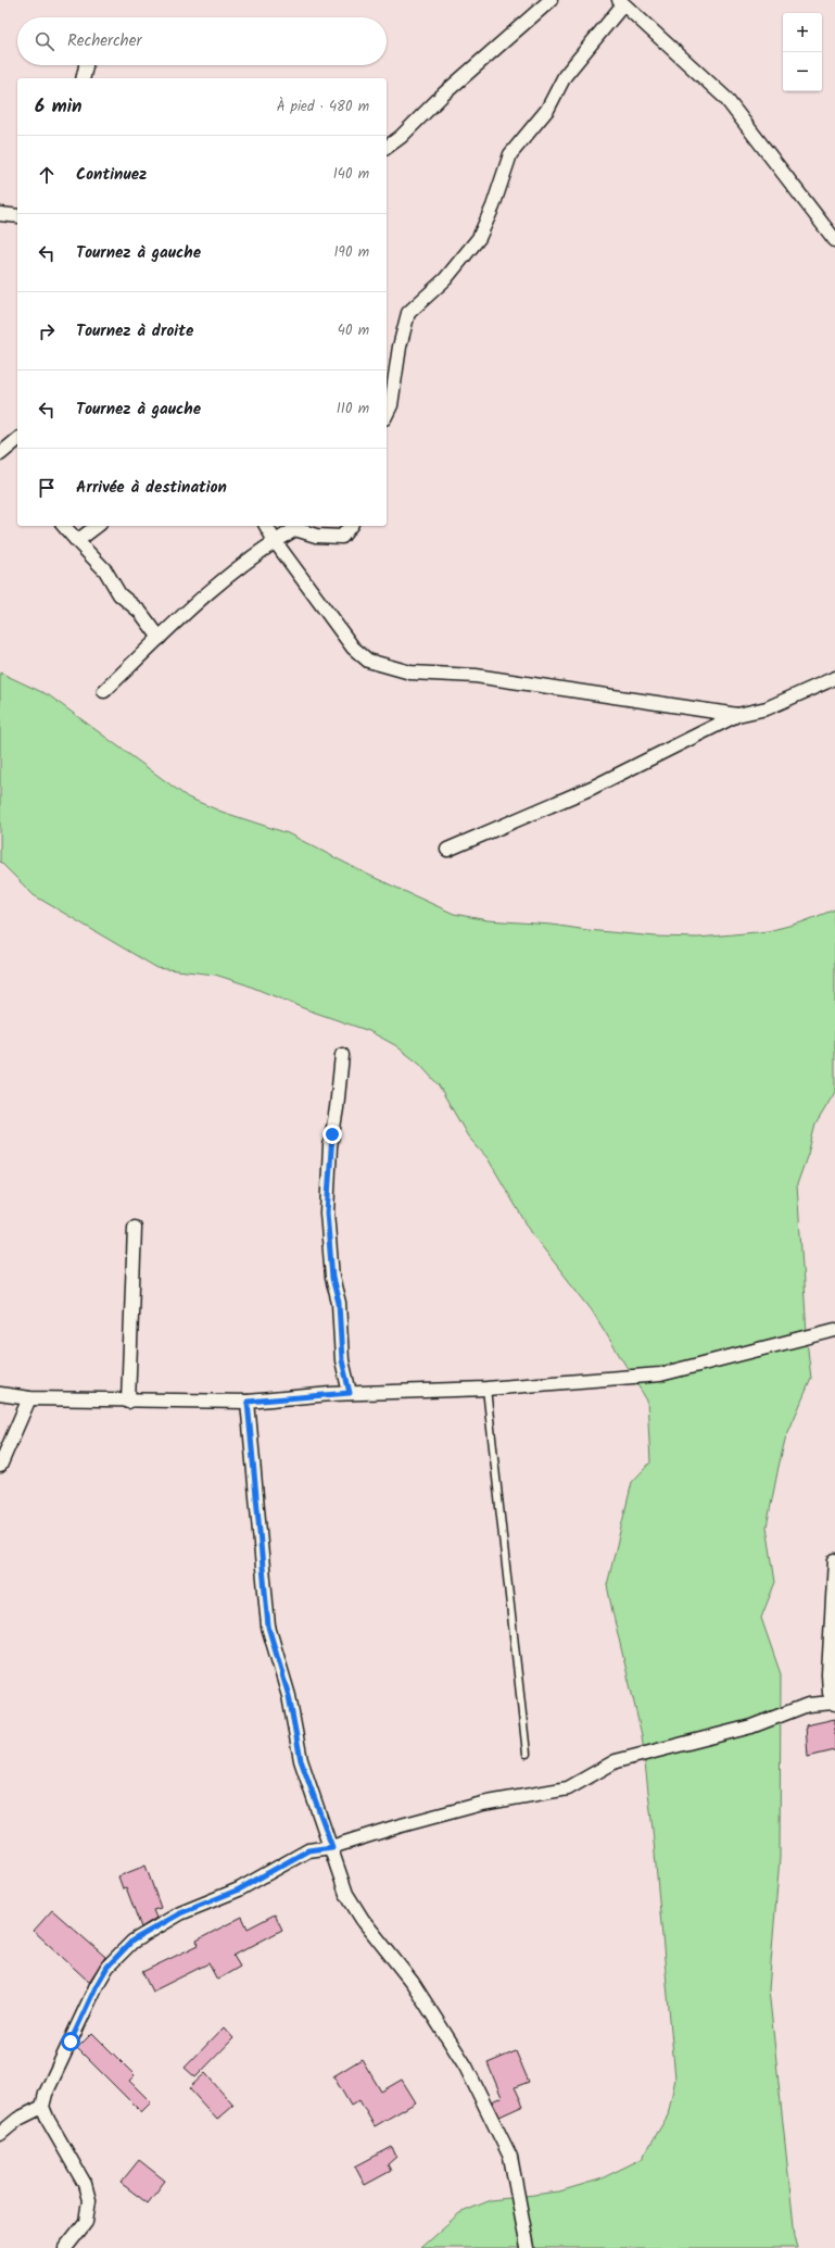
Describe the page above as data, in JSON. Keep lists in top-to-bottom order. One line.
{"page":{"map_buttons":["+","−"],"search":"Rechercher","heading":["6 min","À pied · 480 m"],"list":[["Continuez","140 m"],["Tournez à gauche","190 m"],["Tournez à droite","40 m"],["Tournez à gauche","110 m"],"Arrivée à destination"]}}
